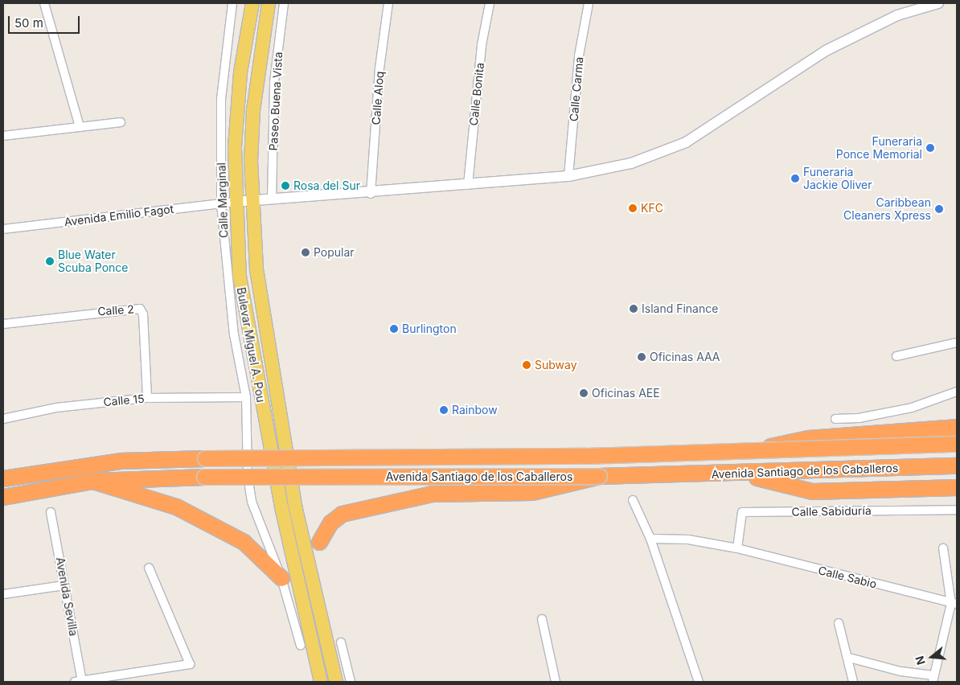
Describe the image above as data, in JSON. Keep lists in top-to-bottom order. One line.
{"streets":{"highway":["Avenida Santiago de los Caballeros"],"main road":["Bulevar Miguel A. Pou"],"street":["Calle Carma","Calle Bonita","Calle Aloq","Paseo Buena Vista","Calle Marginal","Avenida Emilio Fagot","Calle 2","Calle 15","Calle Sabiduría","Calle Sabio","Avenida Sevilla"]},"crossings":[["Calle Marginal","Avenida Emilio Fagot"],["Calle Marginal","Calle 15"],["Avenida Emilio Fagot","Bulevar Miguel A. Pou"],["Calle 2","Calle 15"],["Calle Sabiduría","Calle Sabio"]],"places":["Funeraria Ponce Memorial","Funeraria Jackie Oliver","Rosa del Sur","KFC","Caribbean Cleaners Xpress","Popular","Blue Water Scuba Ponce","Island Finance","Burlington","Oficinas AAA","Subway","Oficinas AEE","Rainbow"],"scale_bar":"50 m","north":"left"}
